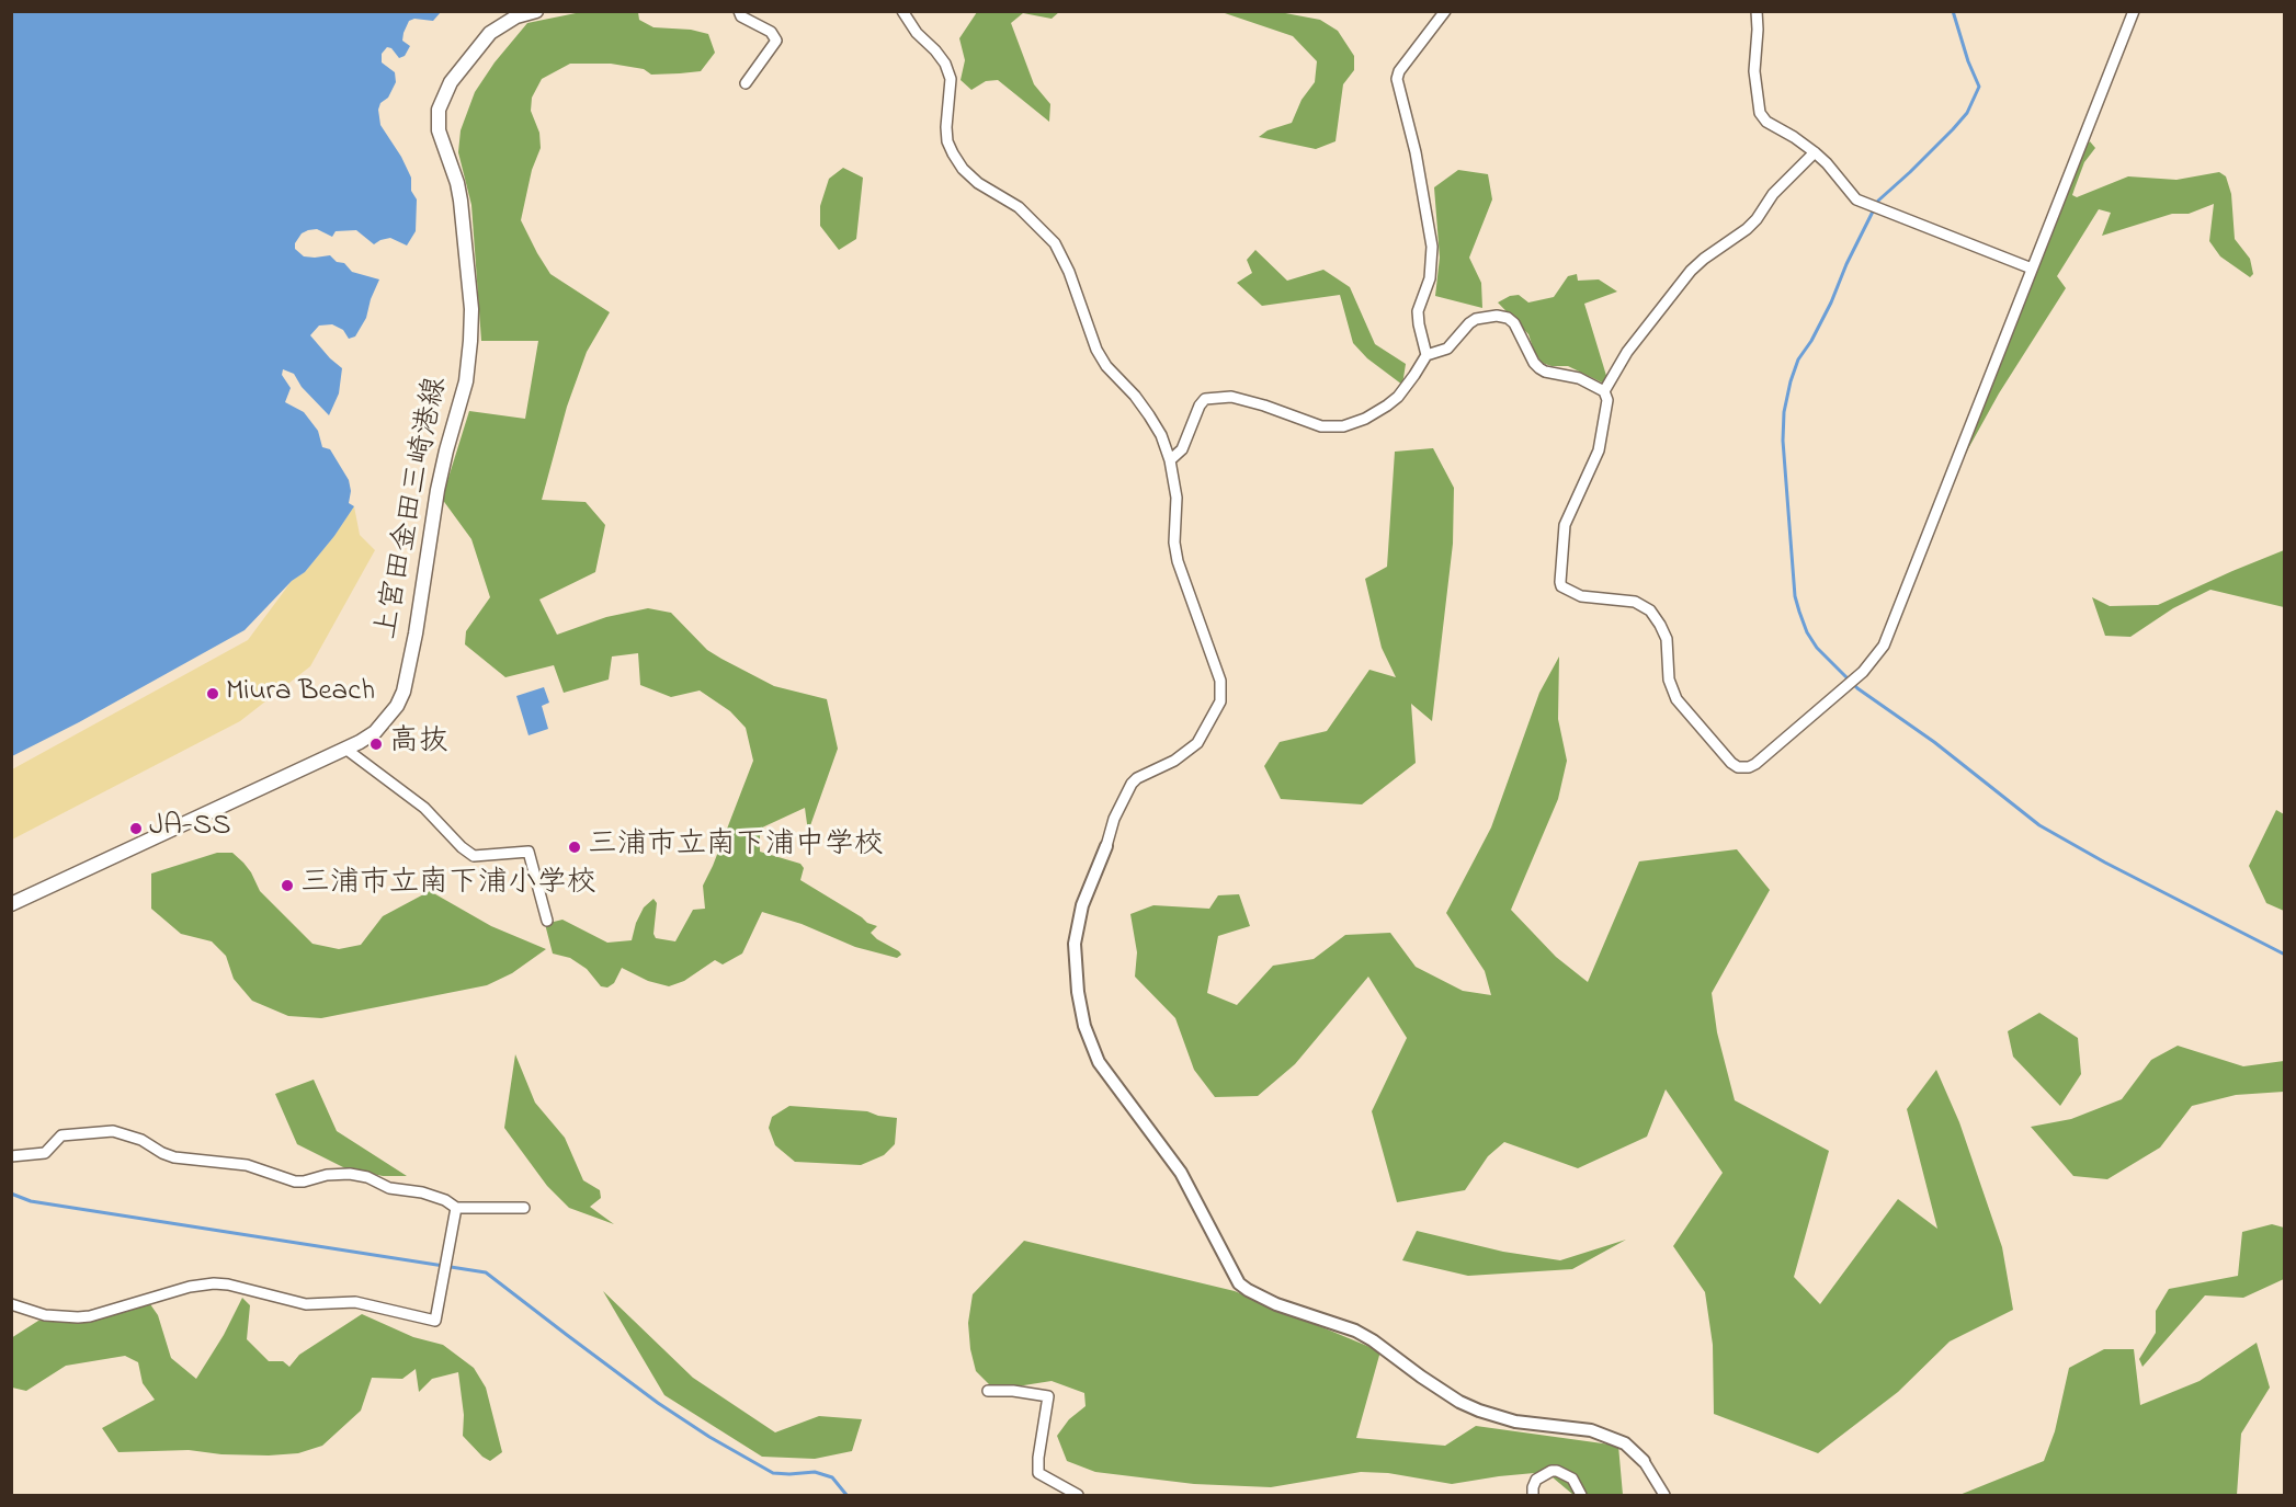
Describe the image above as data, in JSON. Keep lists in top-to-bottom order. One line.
{"streets":{"main road":["上宮田金田三崎港線"]},"places":["Miura Beach","高抜","JA-SS","三浦市立南下浦中学校","三浦市立南下浦小学校"]}
